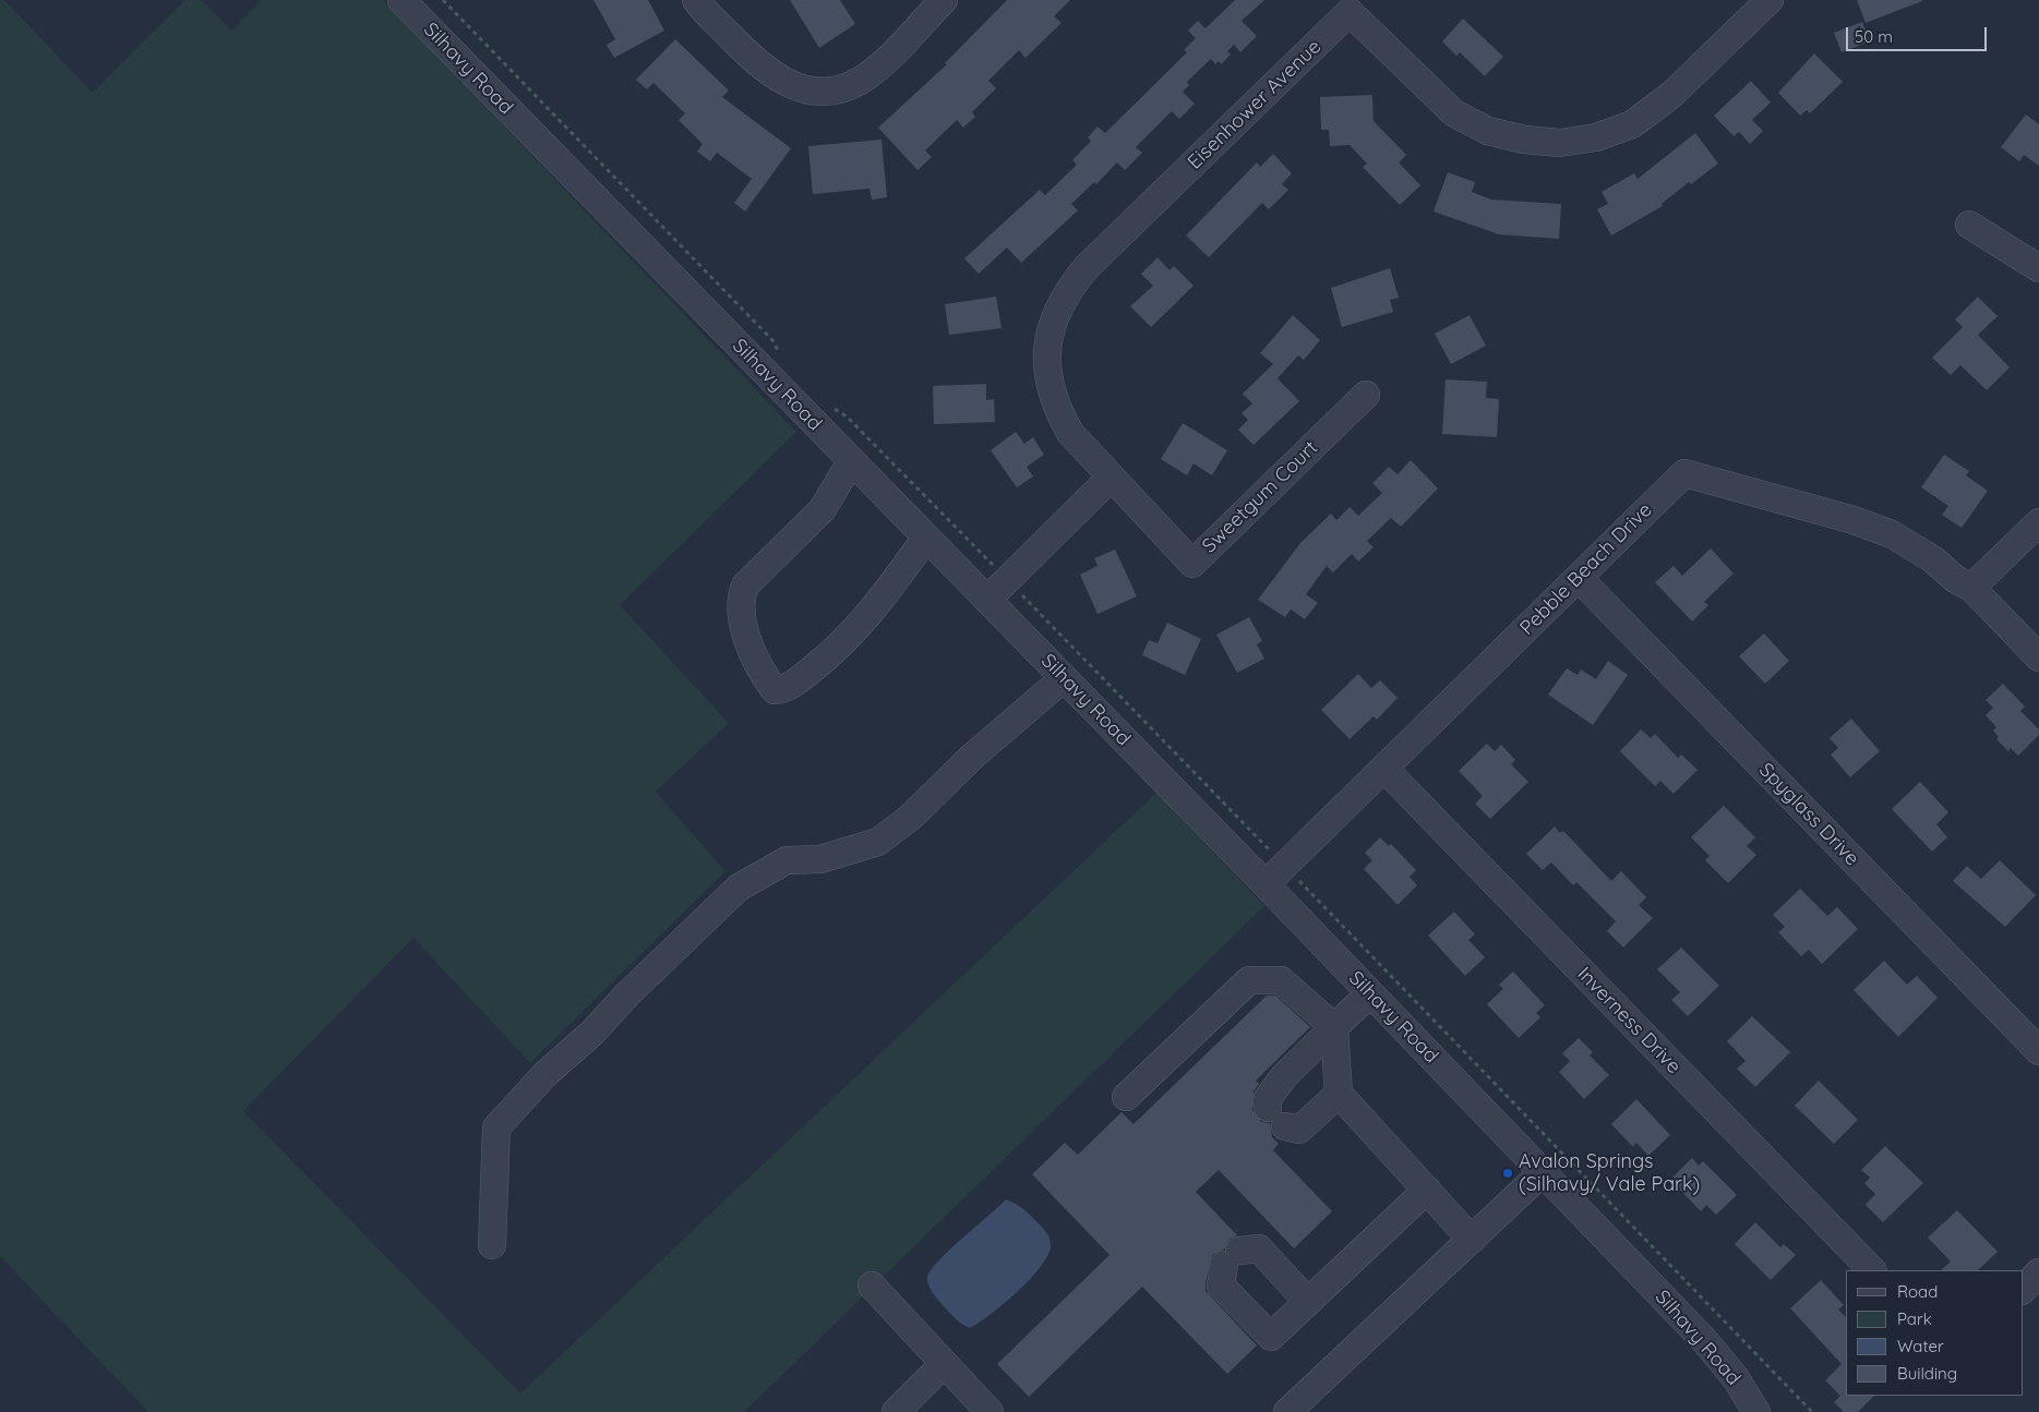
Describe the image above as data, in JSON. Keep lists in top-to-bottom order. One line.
{"streets":{"street":["Silhavy Road","Eisenhower Avenue","Sweetgum Court","Pebble Beach Drive","Spyglass Drive","Inverness Drive"]},"crossings":[["Silhavy Road","Pebble Beach Drive"],["Eisenhower Avenue","Sweetgum Court"],["Pebble Beach Drive","Spyglass Drive"],["Pebble Beach Drive","Inverness Drive"]],"places":["Avalon Springs (Silhavy/ Vale Park)"],"legend":["Road","Park","Water","Building"],"scale_bar":"50 m"}
